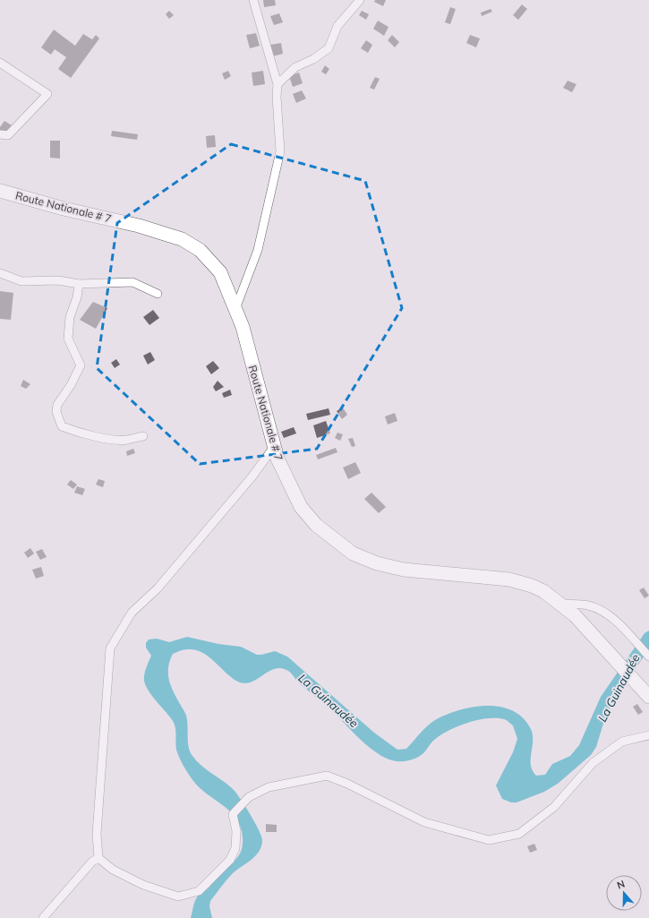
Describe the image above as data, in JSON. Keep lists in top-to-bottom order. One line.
{"streets":{"main road":["Route Nationale # 7"]},"water":["La Guinaudée"],"north":"top"}
